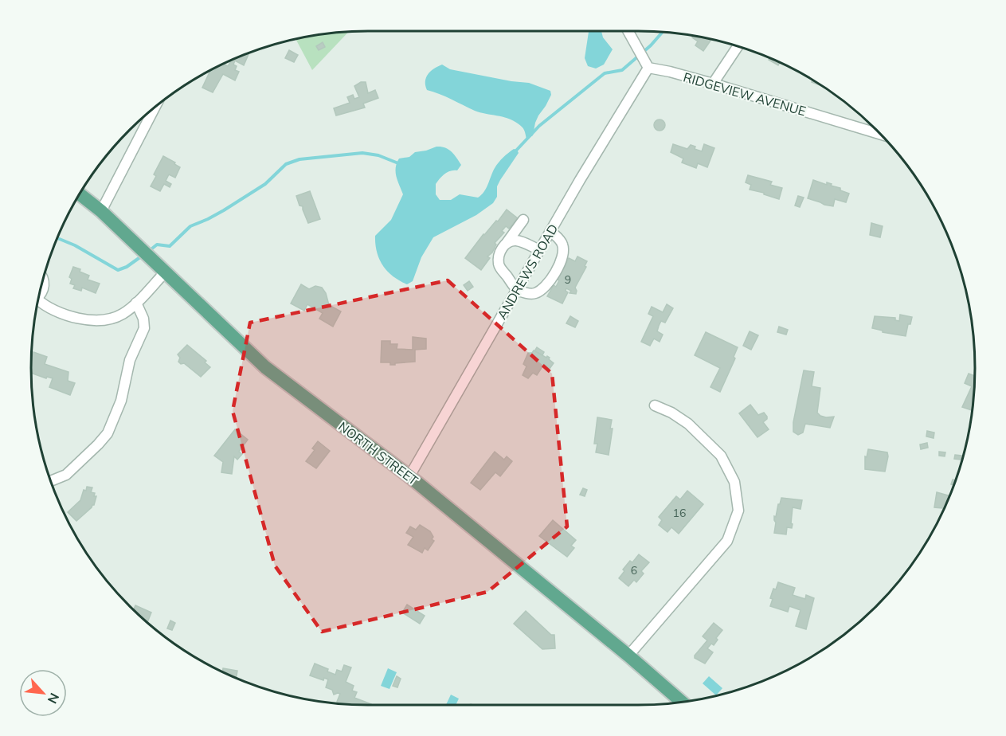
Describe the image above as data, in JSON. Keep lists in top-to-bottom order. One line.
{"streets":{"main road":["NORTH STREET"],"street":["RIDGEVIEW AVENUE","ANDREWS ROAD"]},"crossings":[["RIDGEVIEW AVENUE","ANDREWS ROAD"],["ANDREWS ROAD","NORTH STREET"]],"house_numbers":["9","16","6"],"north":"bottom right"}
